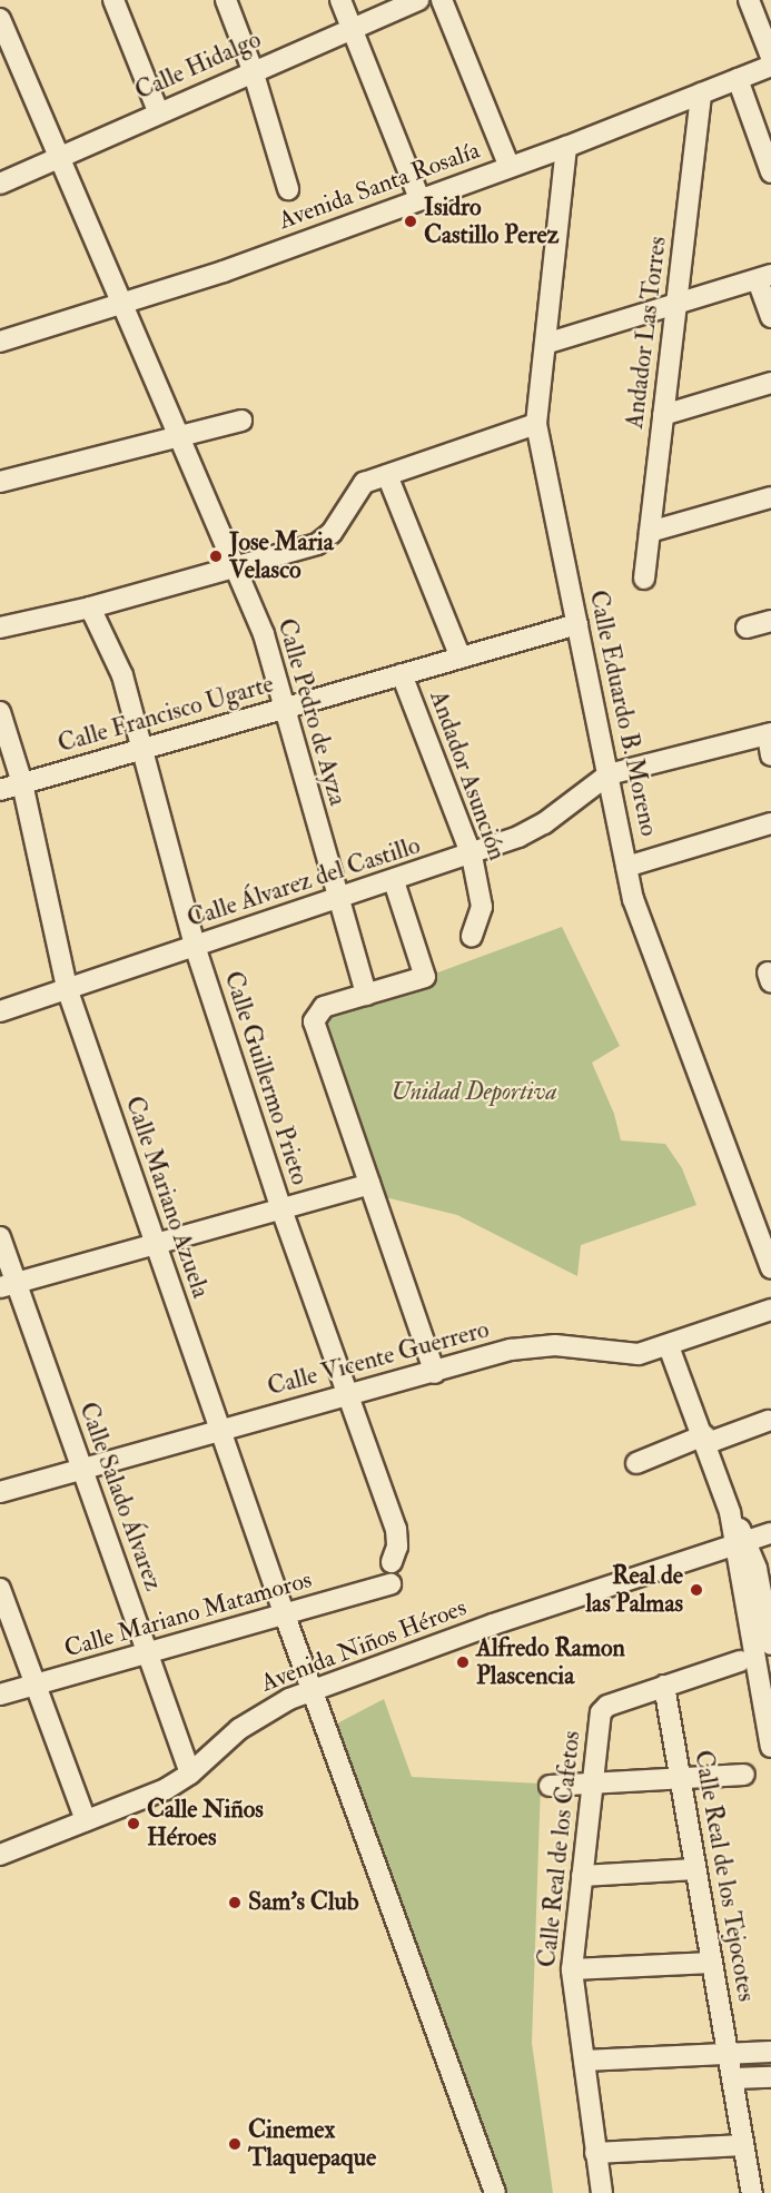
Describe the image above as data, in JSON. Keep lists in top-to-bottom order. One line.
{"streets":{"street":["Calle Hidalgo","Avenida Santa Rosalía","Andador Las Torres","Calle Pedro de Ayza","Calle Eduardo B. Moreno","Calle Francisco Ugarte","Andador Asunción","Calle Álvarez del Castillo","Calle Guillermo Prieto","Calle Mariano Azuela","Calle Vicente Guerrero","Calle Salado Álvarez","Calle Mariano Matamoros","Avenida Niños Héroes","Calle Real de los Cafetos","Calle Real de los Tejocotes"]},"crossings":[["Calle Hidalgo","Calle Pedro de Ayza"],["Avenida Santa Rosalía","Andador Las Torres"],["Avenida Santa Rosalía","Calle Pedro de Ayza"],["Avenida Santa Rosalía","Calle Eduardo B. Moreno"],["Calle Pedro de Ayza","Calle Francisco Ugarte"],["Calle Pedro de Ayza","Calle Álvarez del Castillo"],["Calle Eduardo B. Moreno","Calle Francisco Ugarte"],["Calle Eduardo B. Moreno","Calle Álvarez del Castillo"],["Calle Francisco Ugarte","Andador Asunción"],["Calle Francisco Ugarte","Calle Guillermo Prieto"],["Calle Francisco Ugarte","Calle Mariano Azuela"],["Andador Asunción","Calle Álvarez del Castillo"],["Calle Álvarez del Castillo","Calle Guillermo Prieto"],["Calle Álvarez del Castillo","Calle Mariano Azuela"],["Calle Guillermo Prieto","Calle Vicente Guerrero"],["Calle Mariano Azuela","Calle Vicente Guerrero"],["Calle Mariano Azuela","Calle Mariano Matamoros"],["Calle Mariano Azuela","Avenida Niños Héroes"],["Calle Vicente Guerrero","Calle Salado Álvarez"],["Calle Salado Álvarez","Calle Mariano Matamoros"],["Calle Salado Álvarez","Avenida Niños Héroes"],["Calle Real de los Cafetos","Calle Real de los Tejocotes"]],"parks":["Unidad Deportiva"],"places":["Isidro Castillo Perez","Jose Maria Velasco","Real de las Palmas","Alfredo Ramon Plascencia","Calle Niños Héroes","Sam's Club","Cinemex Tlaquepaque"]}
